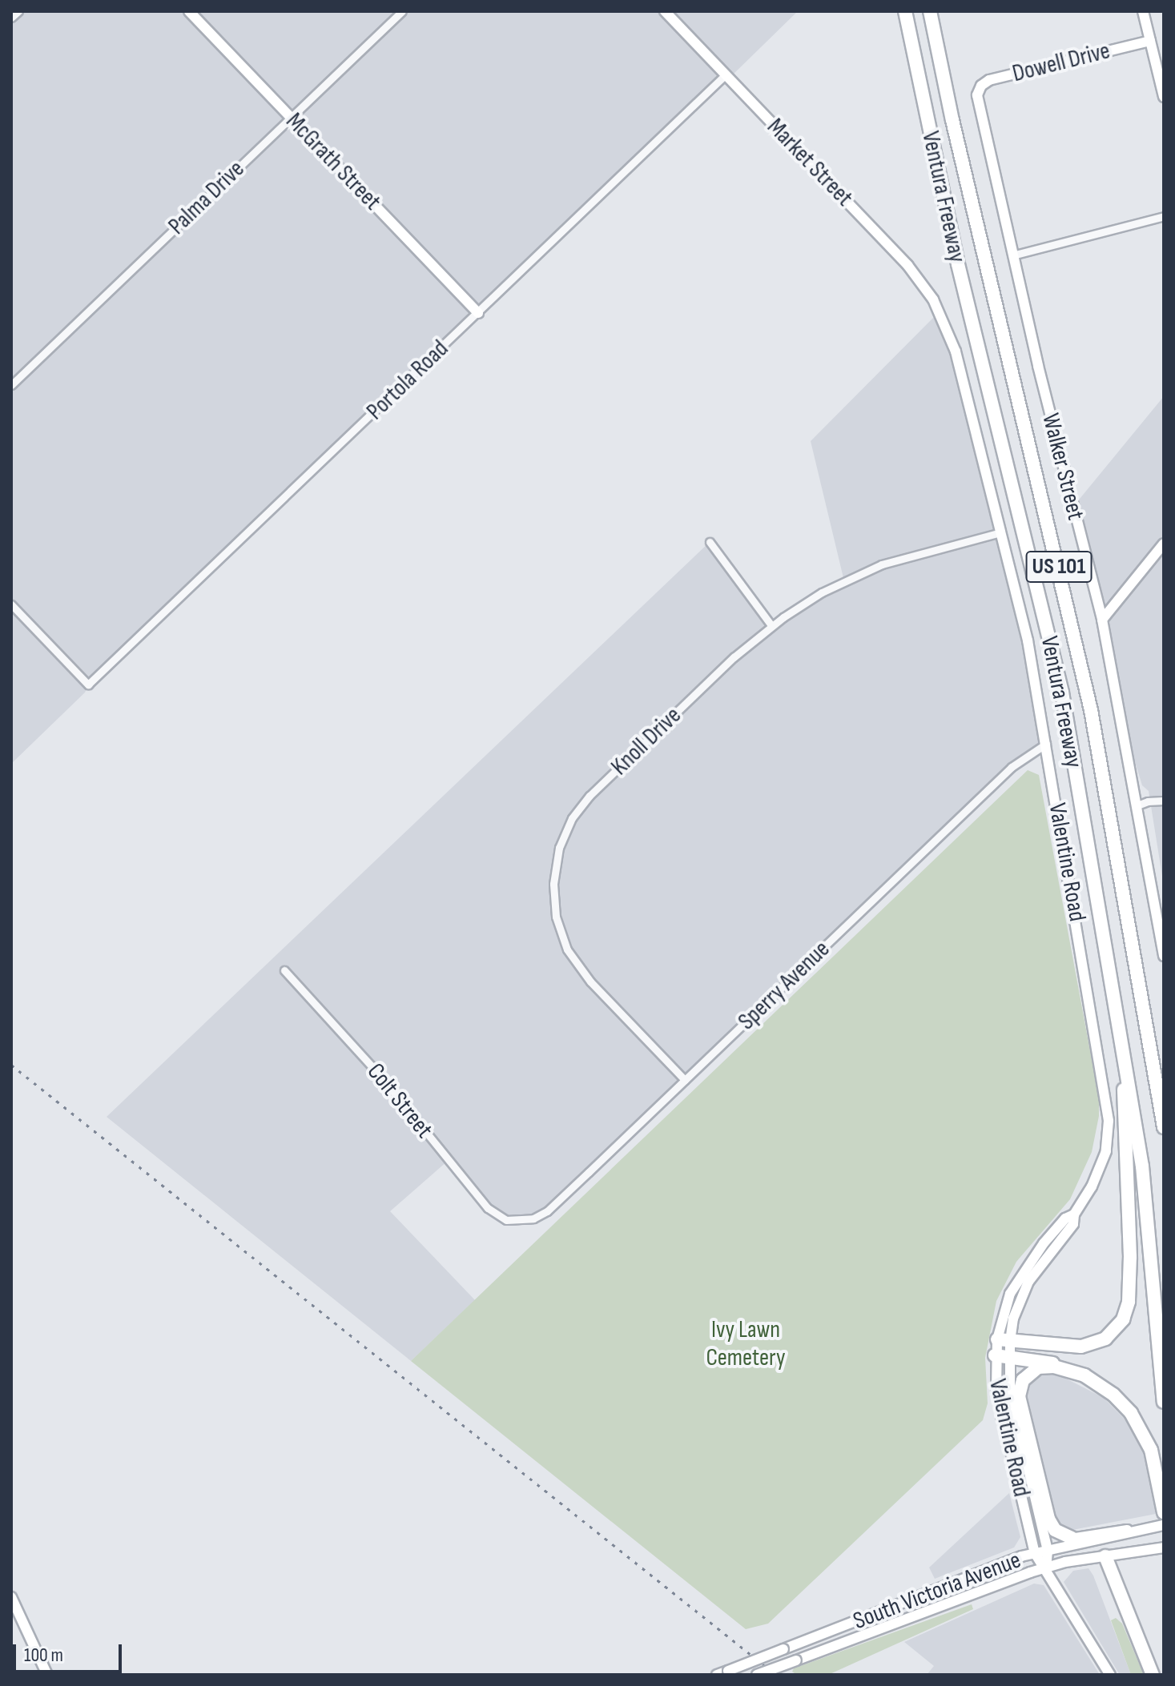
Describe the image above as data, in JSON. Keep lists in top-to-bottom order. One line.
{"streets":{"highway":["Ventura Freeway","US 101"],"street":["Dowell Drive","McGrath Street","Market Street","Palma Drive","Portola Road","Walker Street","Knoll Drive","Valentine Road","Sperry Avenue","Colt Street","South Victoria Avenue"]},"crossings":[["Dowell Drive","Walker Street"],["McGrath Street","Palma Drive"],["McGrath Street","Portola Road"],["Market Street","Portola Road"],["Market Street","Valentine Road"],["Knoll Drive","Valentine Road"],["Knoll Drive","Sperry Avenue"],["Valentine Road","Sperry Avenue"],["Valentine Road","South Victoria Avenue"],["Sperry Avenue","Colt Street"]],"parks":["Ivy Lawn Cemetery"],"scale_bar":"100 m"}
